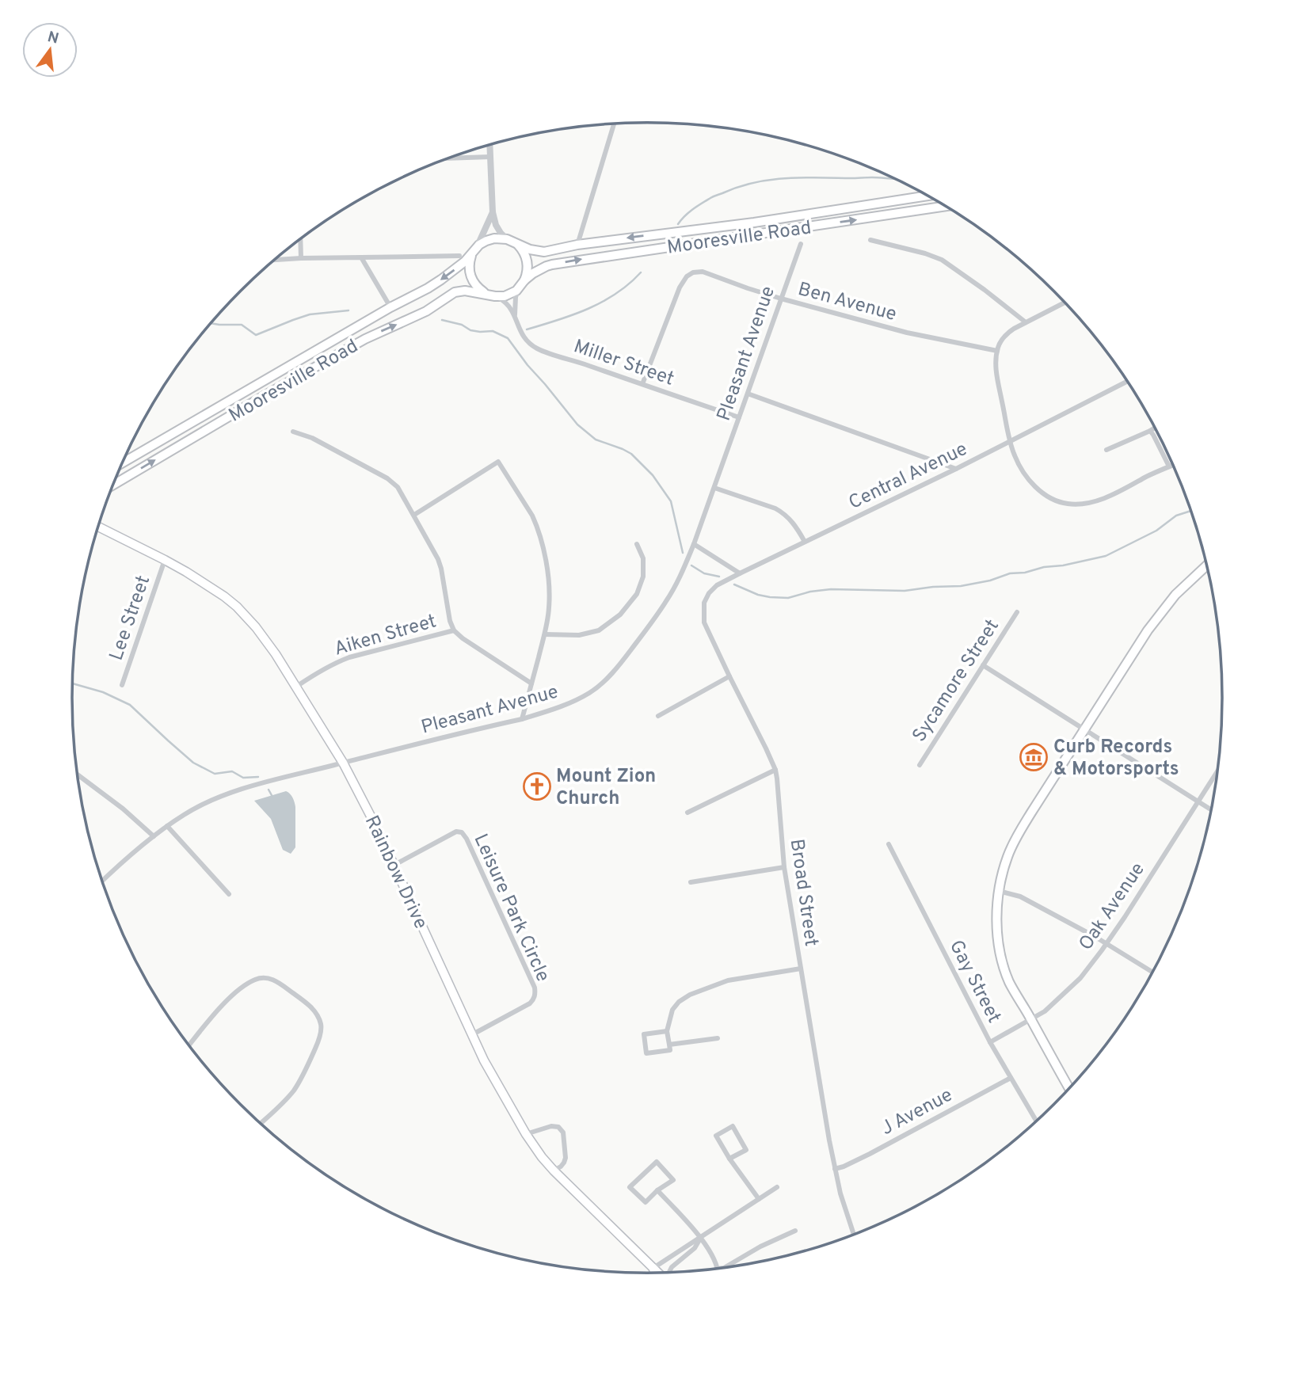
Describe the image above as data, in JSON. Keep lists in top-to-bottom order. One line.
{"streets":{"main road":["Mooresville Road","Rainbow Drive"],"street":["Ben Avenue","Pleasant Avenue","Miller Street","Central Avenue","Lee Street","Aiken Street","Sycamore Street","Broad Street","Oak Avenue","Leisure Park Circle","Gay Street","J Avenue"]},"crossings":[["Mooresville Road","Miller Street"],["Ben Avenue","Pleasant Avenue"],["Ben Avenue","Miller Street"],["Pleasant Avenue","Miller Street"],["Pleasant Avenue","Rainbow Drive"],["Central Avenue","Broad Street"],["Lee Street","Rainbow Drive"],["Aiken Street","Rainbow Drive"],["Rainbow Drive","Leisure Park Circle"],["Broad Street","J Avenue"],["Oak Avenue","Gay Street"],["Gay Street","J Avenue"]],"places":{"museum":["Curb Records & Motorsports"],"church":["Mount Zion Church"]},"north":"top"}
